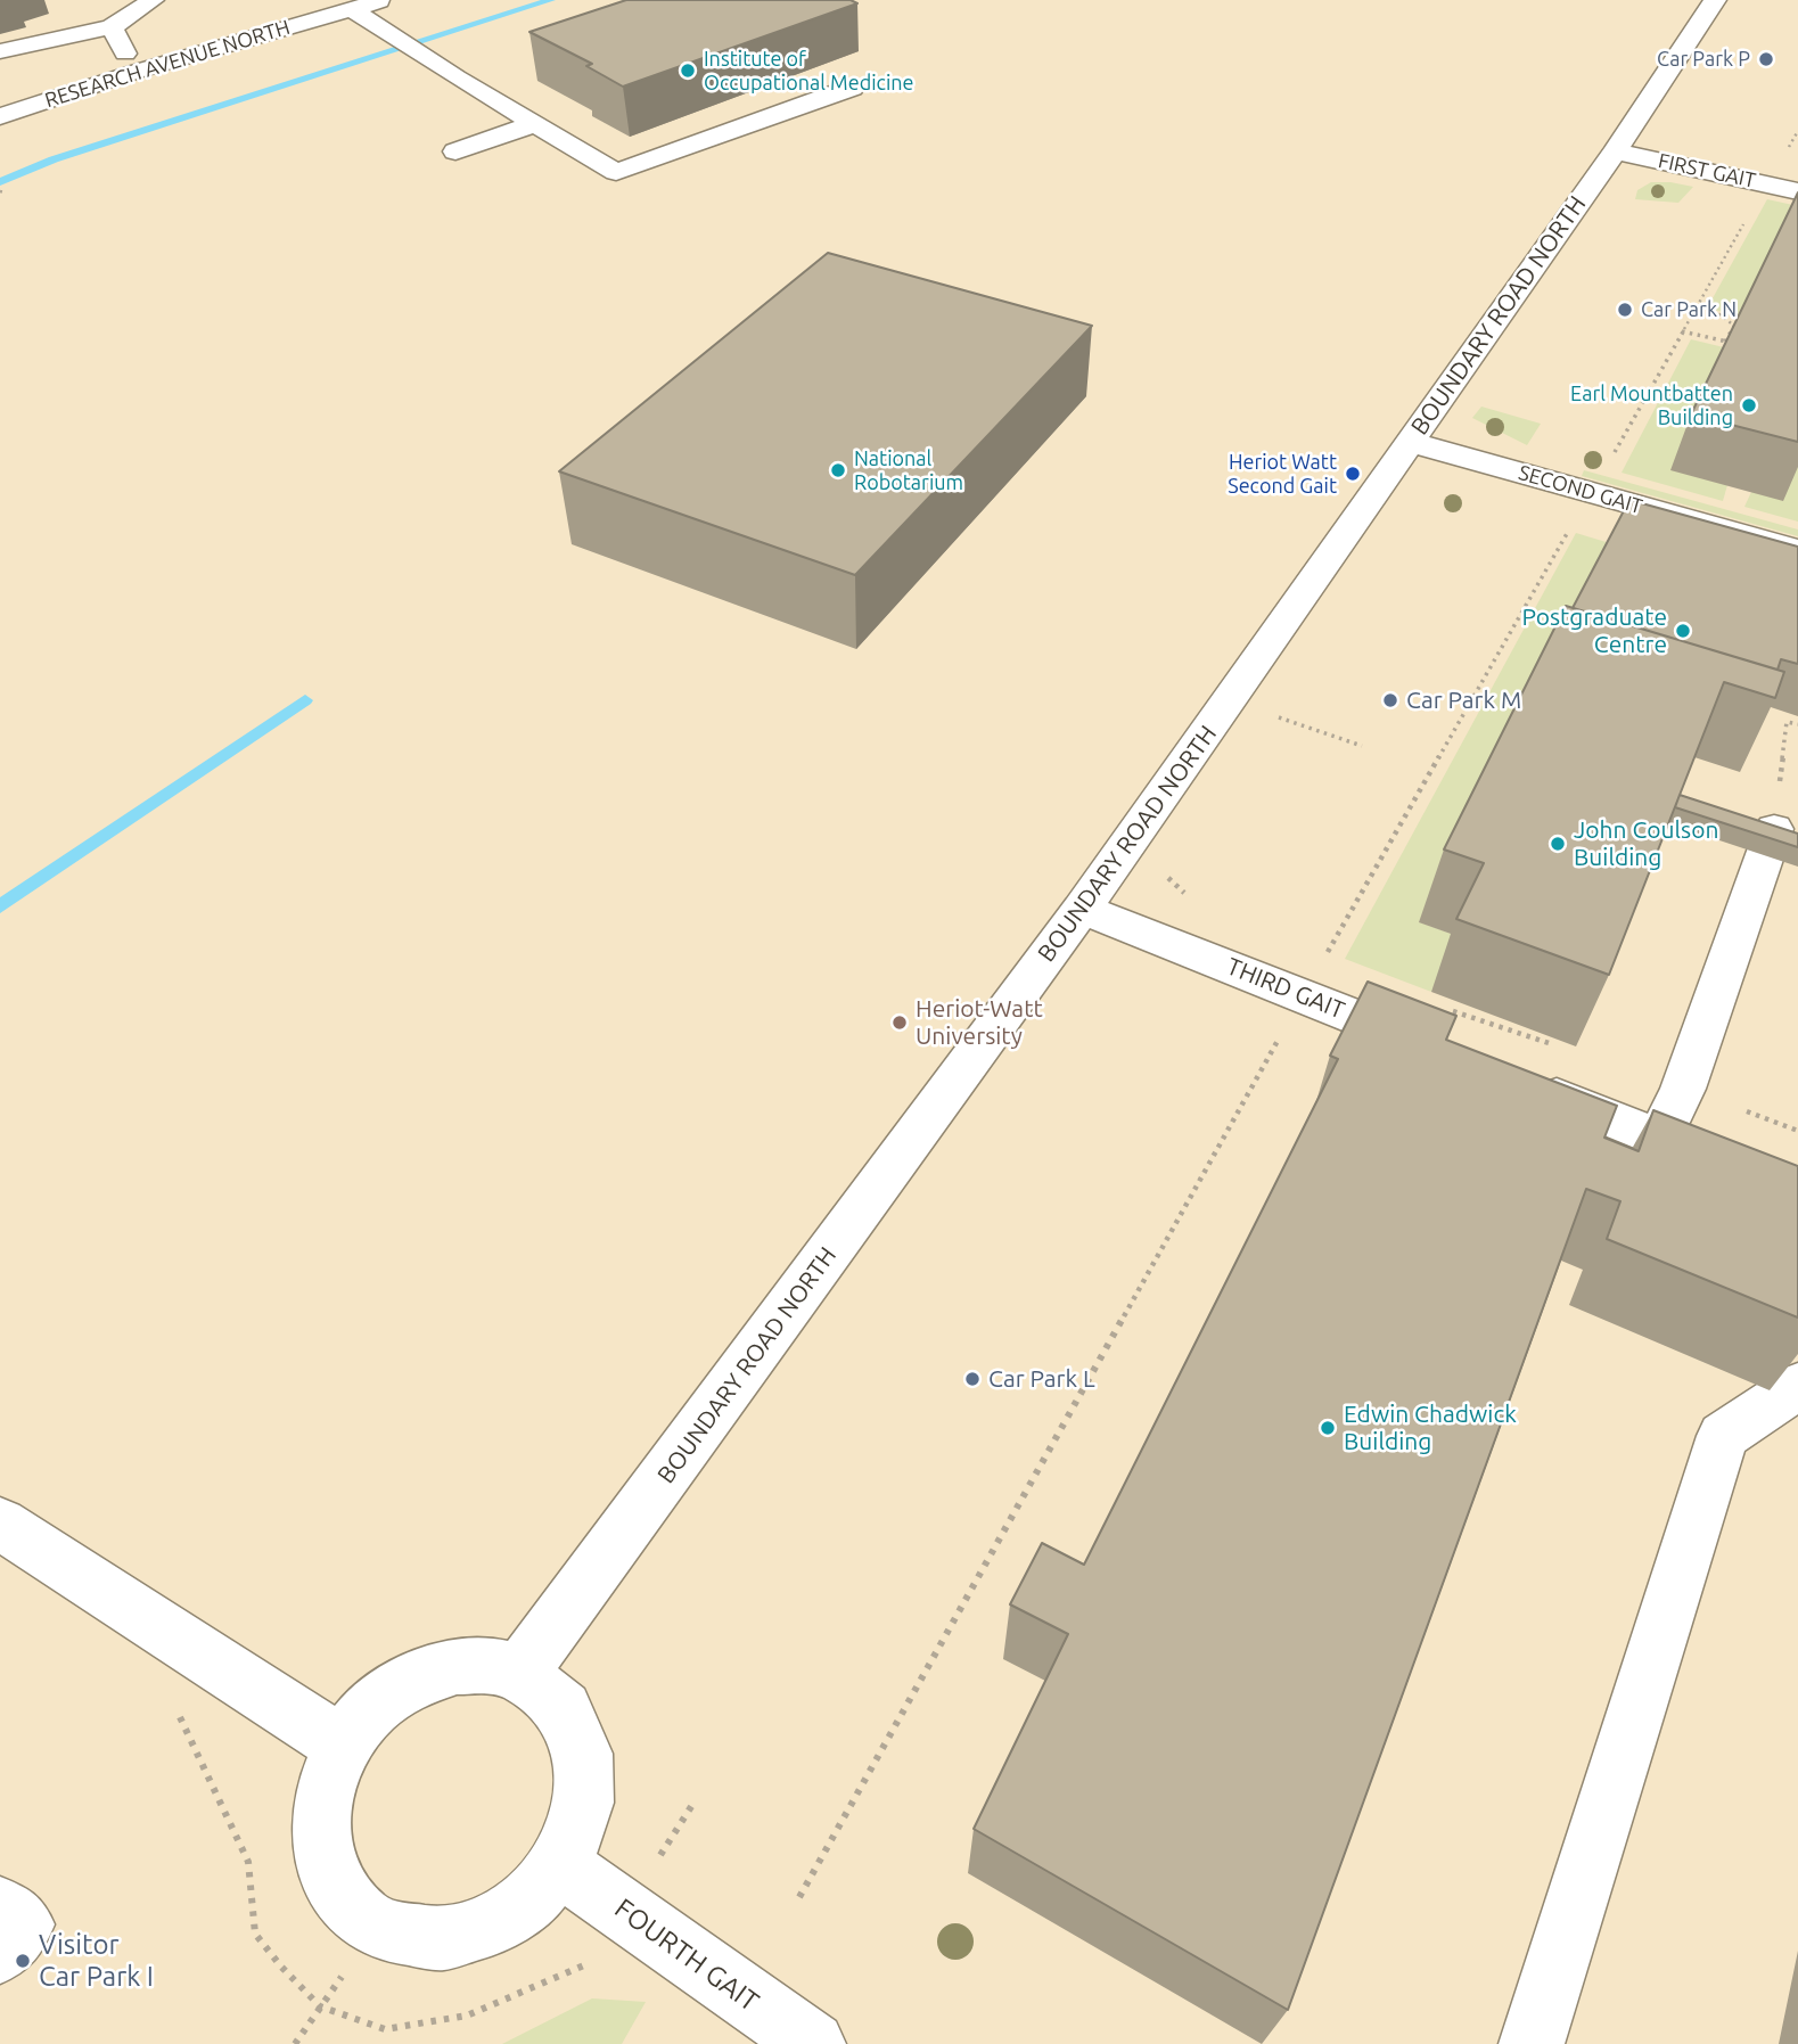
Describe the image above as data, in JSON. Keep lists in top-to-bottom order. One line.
{"streets":{"street":["RESEARCH AVENUE NORTH","FIRST GAIT","BOUNDARY ROAD NORTH","SECOND GAIT","THIRD GAIT","FOURTH GAIT"]},"crossings":[["FIRST GAIT","BOUNDARY ROAD NORTH"],["BOUNDARY ROAD NORTH","SECOND GAIT"],["BOUNDARY ROAD NORTH","THIRD GAIT"],["BOUNDARY ROAD NORTH","FOURTH GAIT"]],"places":["Car Park P","Institute of Occupational Medicine","Car Park N","Earl Mountbatten Building","National Robotarium","Heriot Watt Second Gait","Postgraduate Centre","Car Park M","John Coulson Building","Heriot-Watt University","Car Park L","Edwin Chadwick Building","Visitor Car Park I"]}
